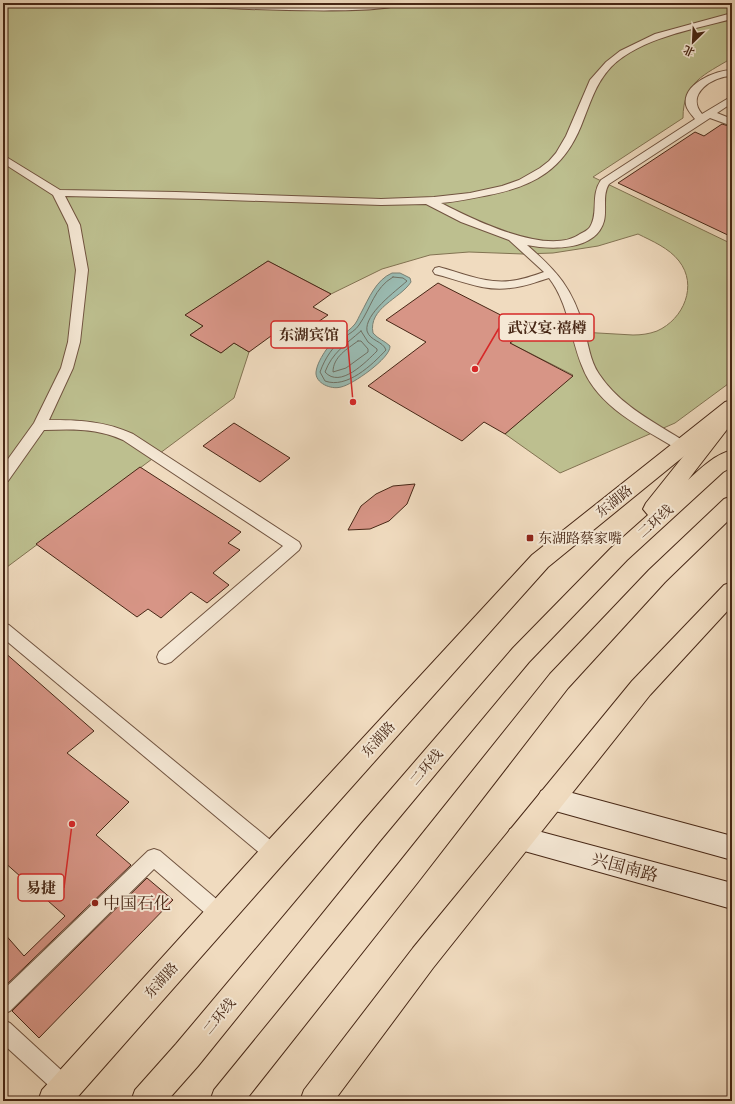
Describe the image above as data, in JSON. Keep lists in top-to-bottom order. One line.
{"streets":{"main road":["东湖路","二环线","兴国南路"]},"places":{"other":["武汉宴·禧樽","东湖宾馆","易捷","中国石化"],"transit":["东湖路蔡家嘴"]},"north":"bottom left"}
